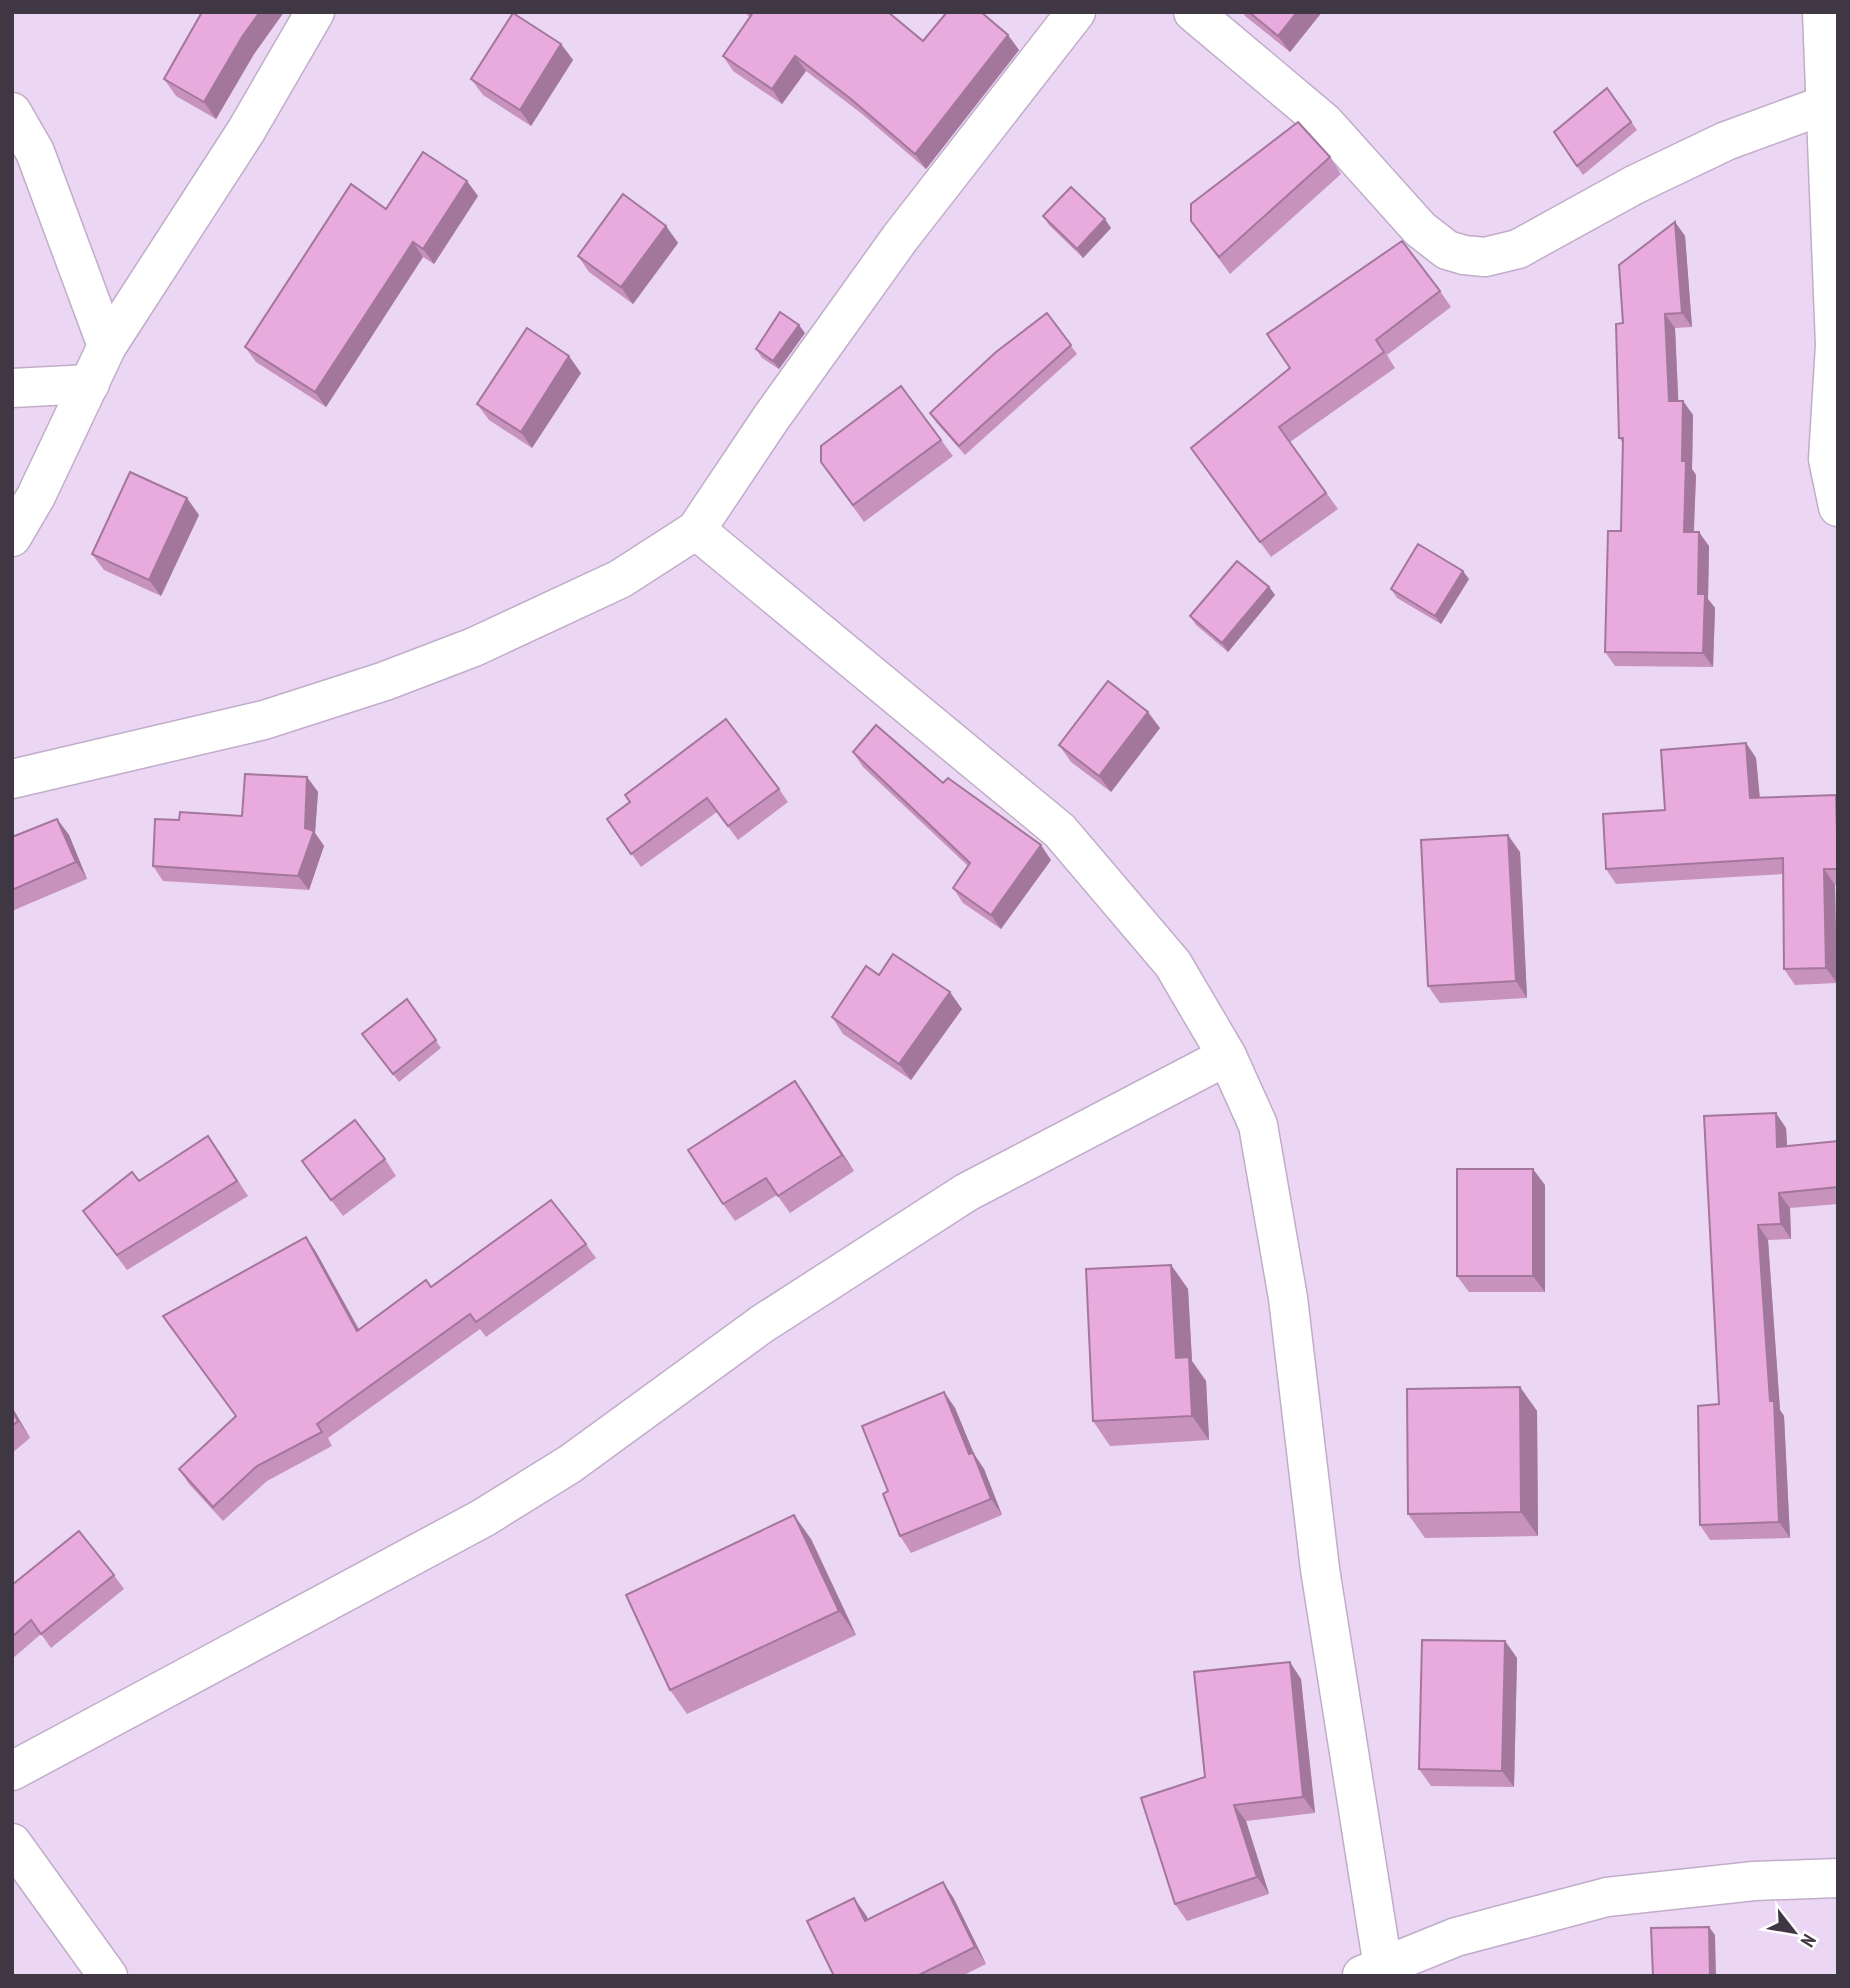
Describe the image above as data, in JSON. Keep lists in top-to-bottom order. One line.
{"north":"bottom right"}
